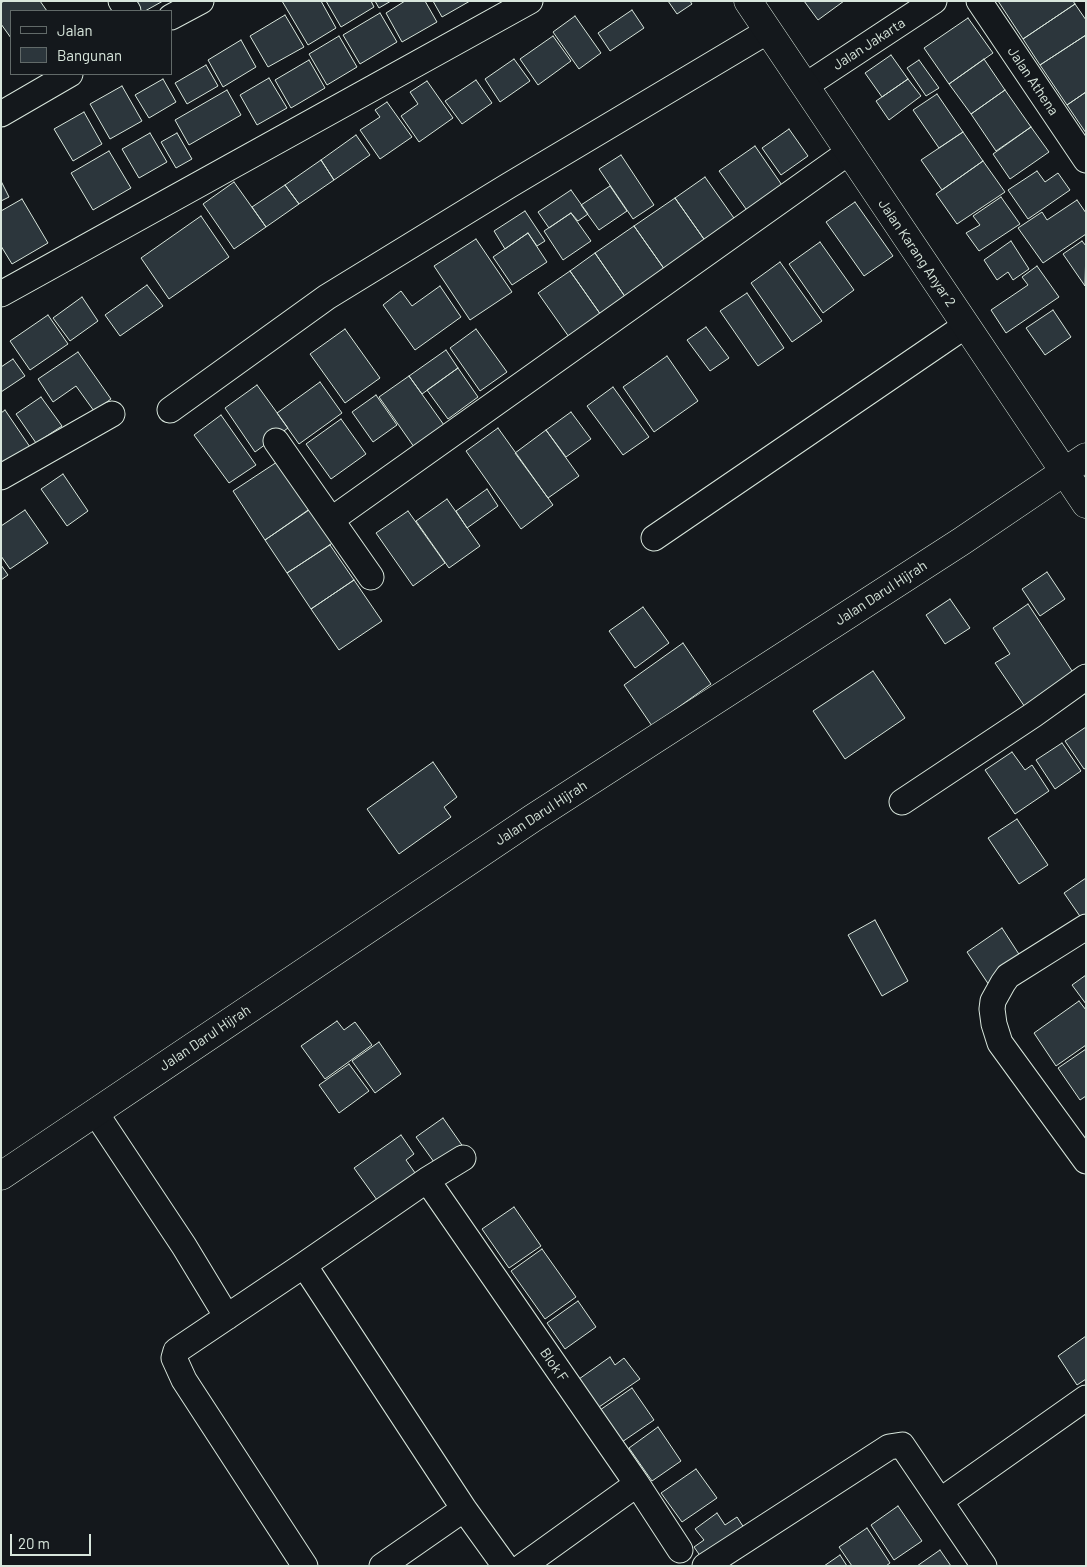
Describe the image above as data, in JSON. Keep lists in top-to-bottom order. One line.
{"streets":{"street":["Jalan Jakarta","Jalan Athena","Jalan Karang Anyar 2","Jalan Darul Hijrah","Blok F"]},"crossings":[["Jalan Jakarta","Jalan Karang Anyar 2"],["Jalan Karang Anyar 2","Jalan Darul Hijrah"]],"legend":["Jalan","Bangunan"],"scale_bar":"20 m"}
